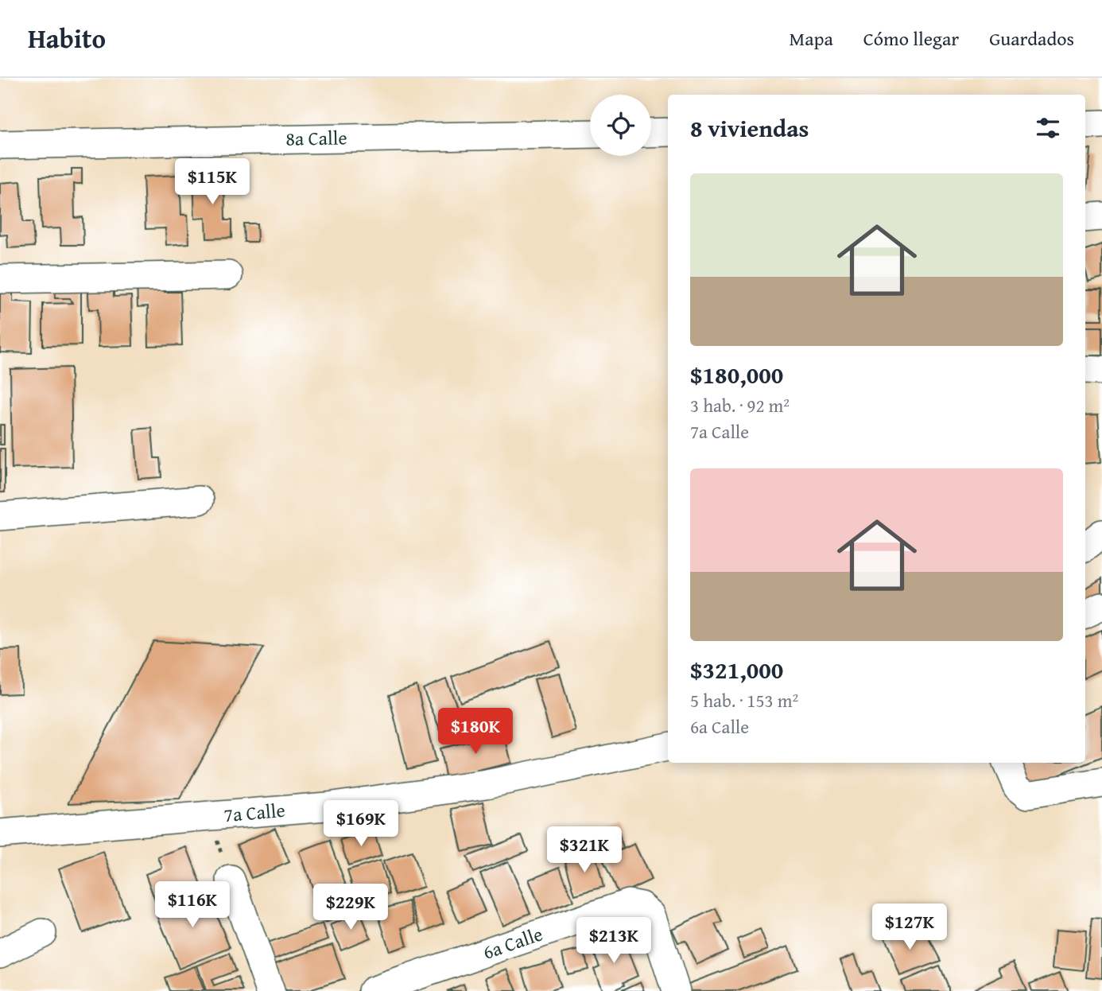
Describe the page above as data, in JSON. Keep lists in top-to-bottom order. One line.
{"streets":{"street":["8a Calle","7a Calle","6a Calle"]},"page":{"header":"Habito","nav":["Mapa","Cómo llegar","Guardados"],"heading":"8 viviendas","price":["$115K","$180K","$169K","$321K","$116K","$229K","$127K","$213K"],"list":[{"name":"$180,000","note":"3 hab. · 92 m² · 7a Calle"},{"name":"$321,000","note":"5 hab. · 153 m² · 6a Calle"}]}}
